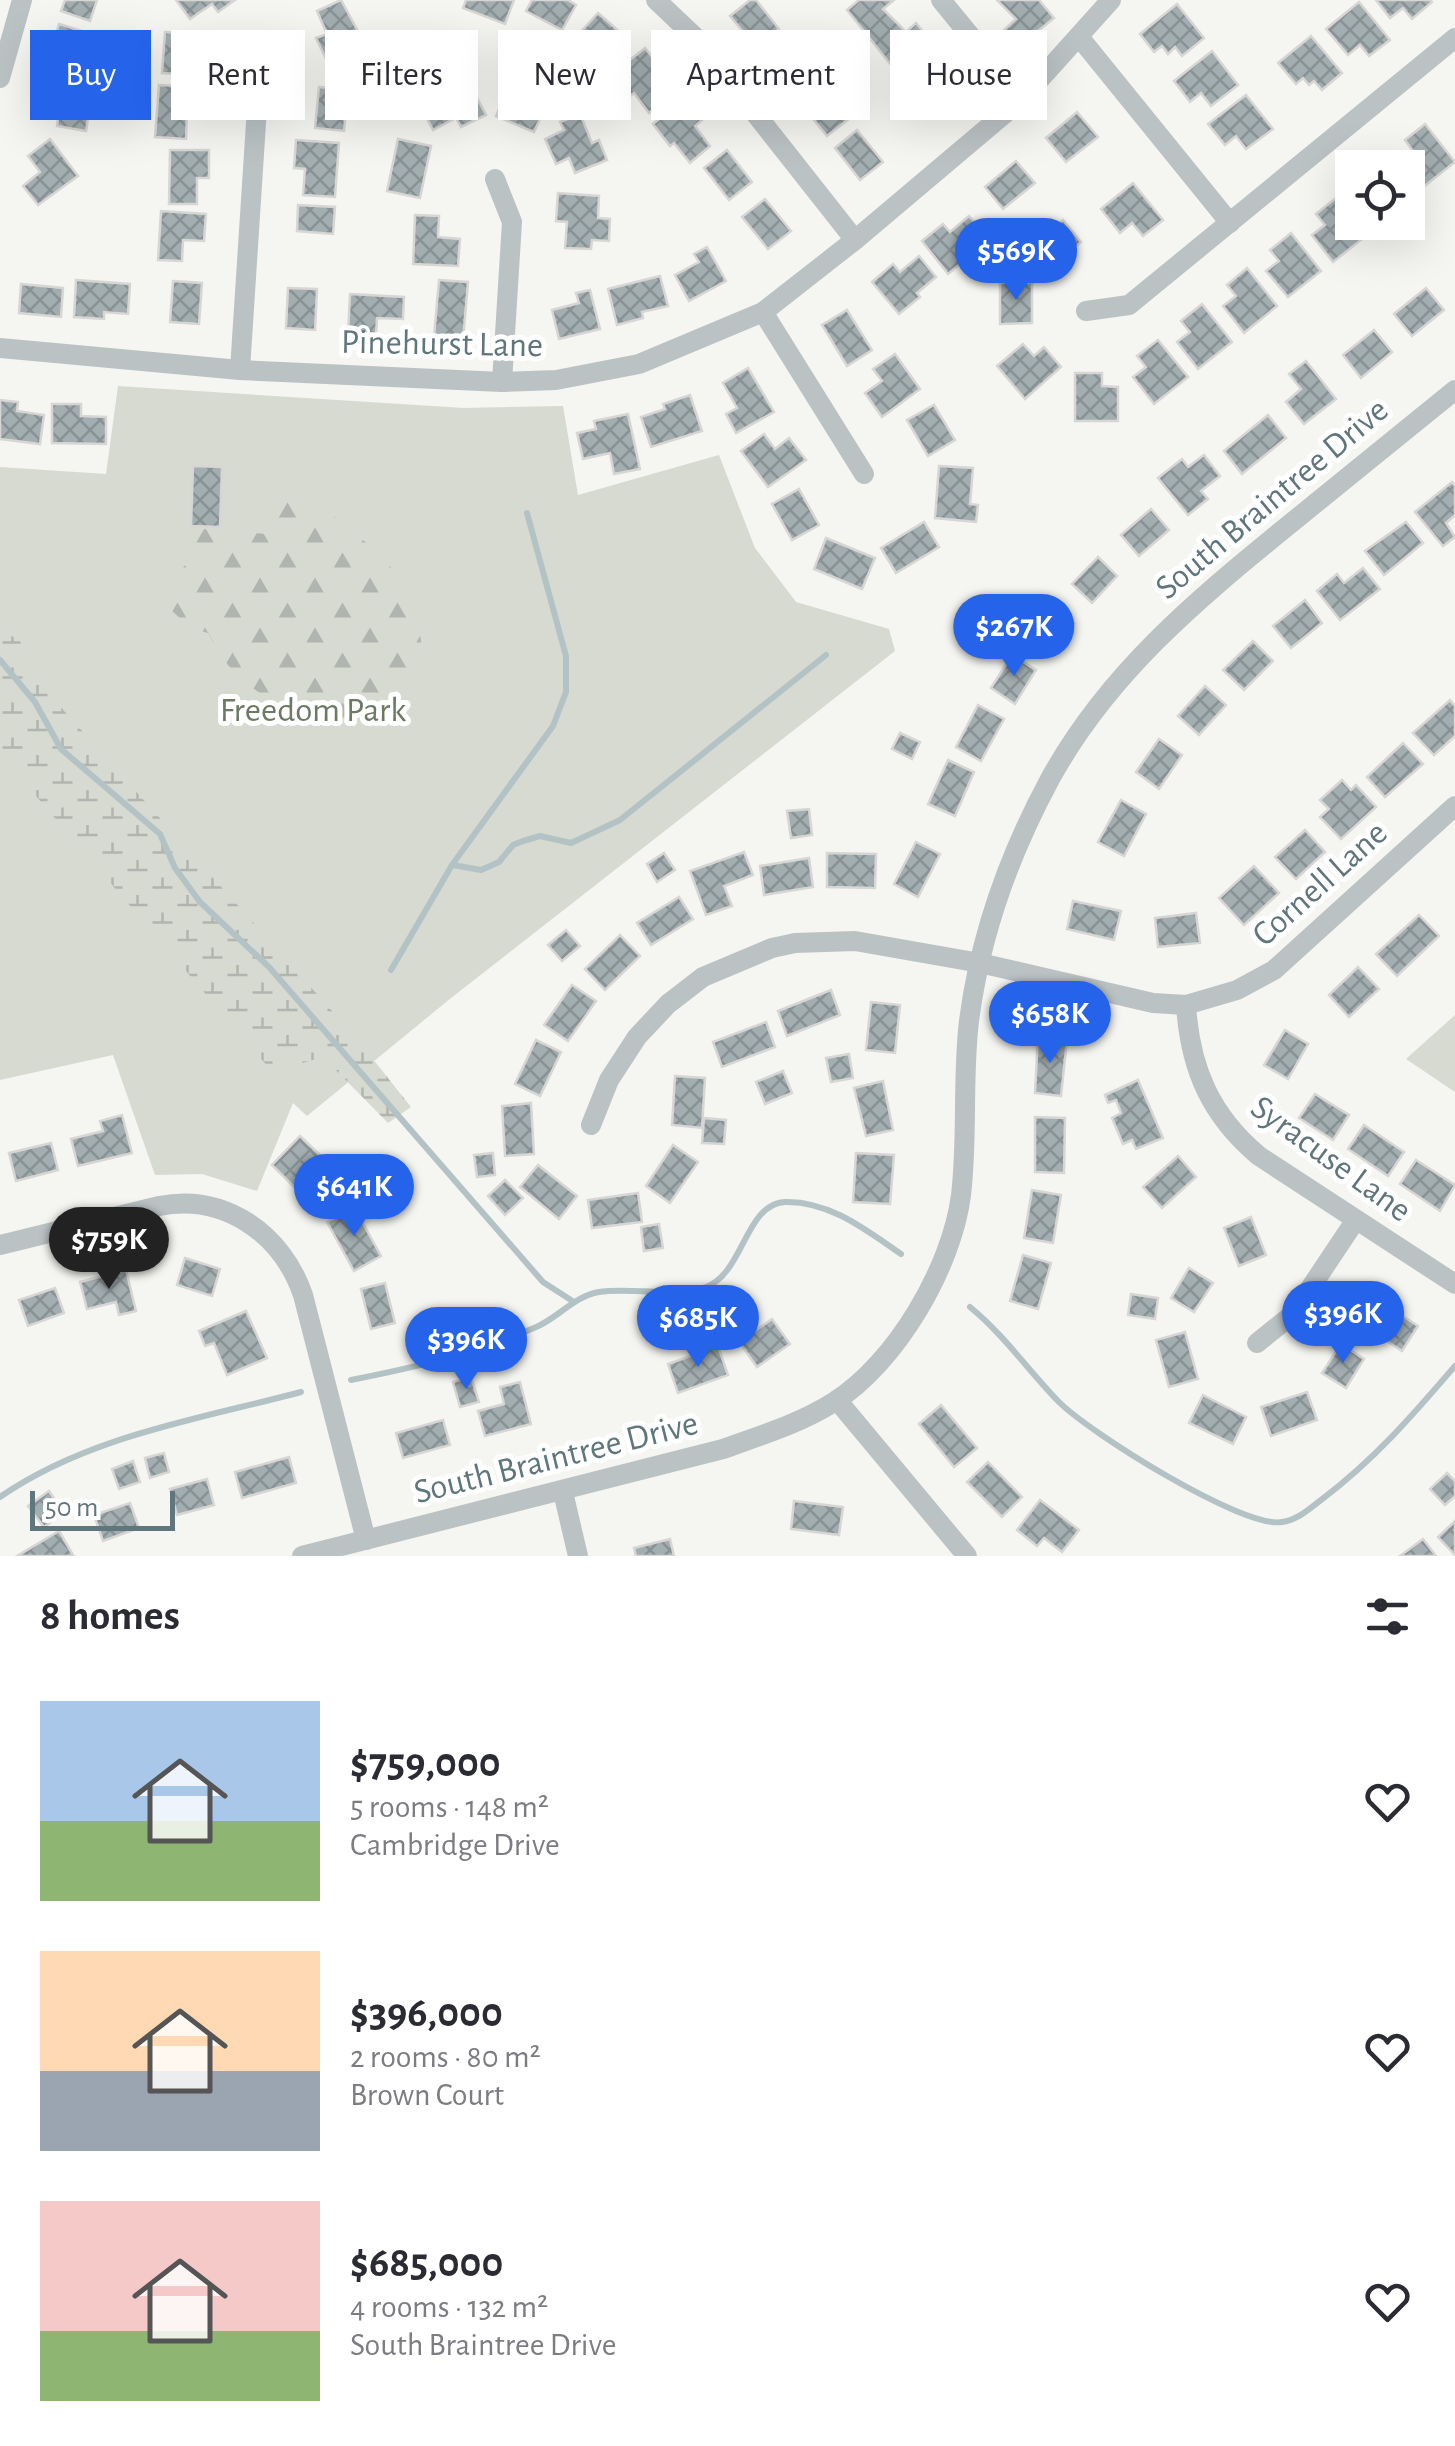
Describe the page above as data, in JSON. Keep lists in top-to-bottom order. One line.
{"streets":{"street":["Pinehurst Lane","South Braintree Drive","Cornell Lane","Syracuse Lane"]},"crossings":[["South Braintree Drive","Cornell Lane"],["Cornell Lane","Syracuse Lane"]],"parks":["Freedom Park"],"scale_bar":"50 m","page":{"chip":["Buy","Rent","Filters","New","Apartment","House"],"price":["$569K","$267K","$658K","$641K","$759K","$396K","$685K","$396K"],"scale":"50 m","heading":"8 homes","list":[{"name":"$759,000","note":"5 rooms · 148 m² · Cambridge Drive"},{"name":"$396,000","note":"2 rooms · 80 m² · Brown Court"},{"name":"$685,000","note":"4 rooms · 132 m² · South Braintree Drive"}]}}
